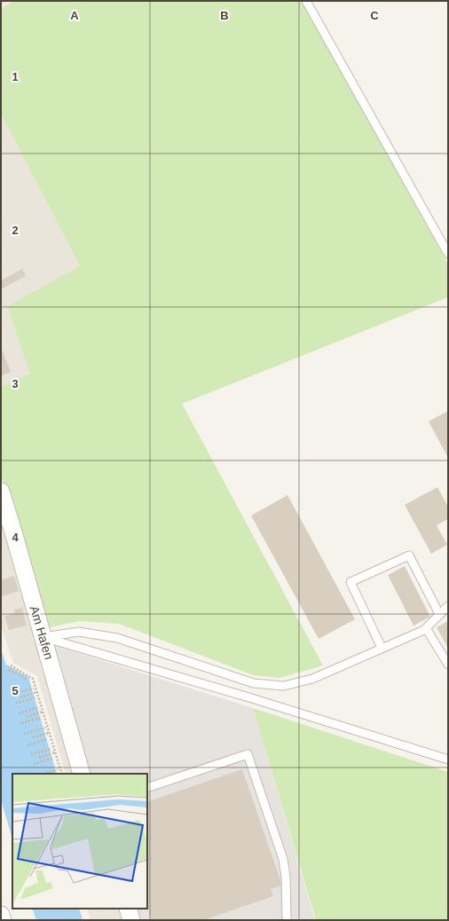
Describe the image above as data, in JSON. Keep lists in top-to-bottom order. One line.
{"streets":{"street":["Am Hafen"]},"grid":{"columns":["A","B","C"],"rows":["1","2","3","4","5"]}}
